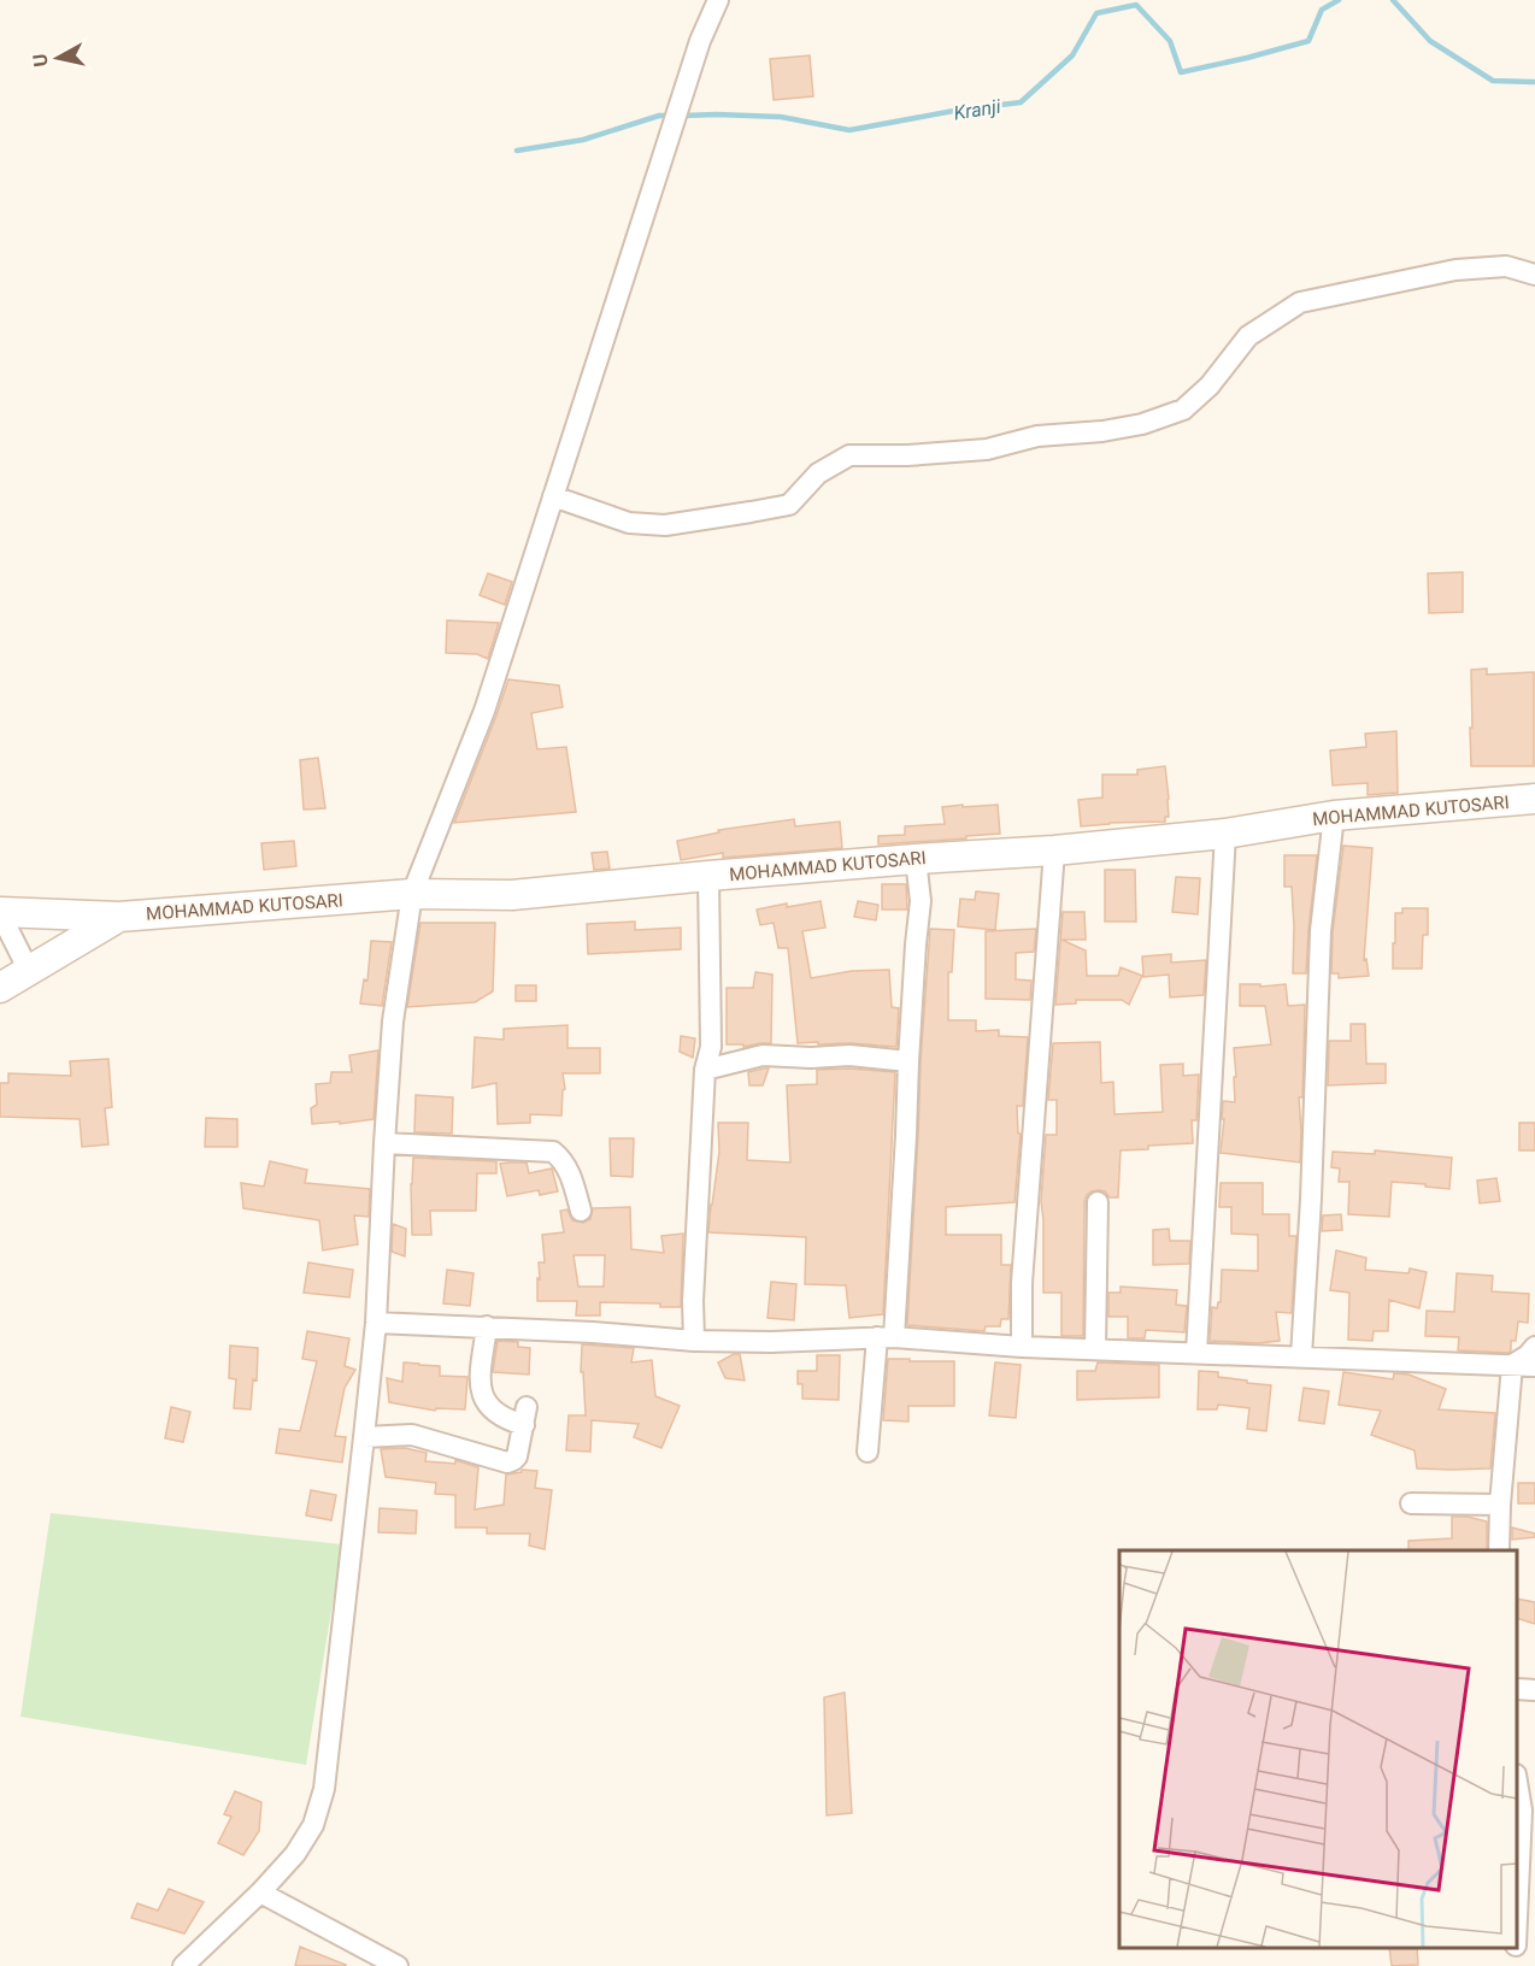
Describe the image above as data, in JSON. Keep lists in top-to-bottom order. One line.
{"streets":{"street":["MOHAMMAD KUTOSARI"]},"water":["Kranji"],"north":"left"}
